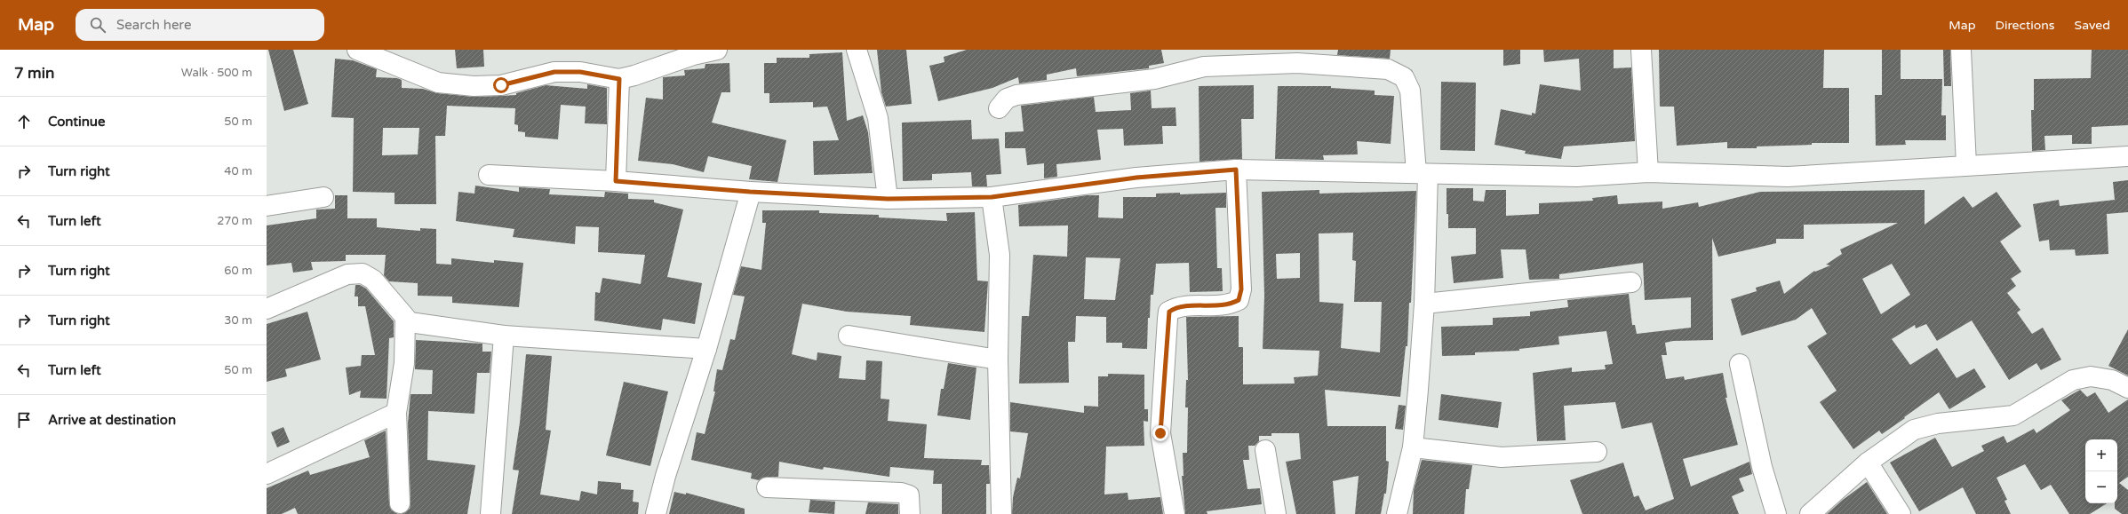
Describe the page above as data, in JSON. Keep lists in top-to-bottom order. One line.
{"page":{"header":"Map","search":"Search here","nav":["Map","Directions","Saved"],"heading":["7 min","Walk · 500 m"],"list":[["Continue","50 m"],["Turn right","40 m"],["Turn left","270 m"],["Turn right","60 m"],["Turn right","30 m"],["Turn left","50 m"],"Arrive at destination"],"map_buttons":["+","−"]}}
